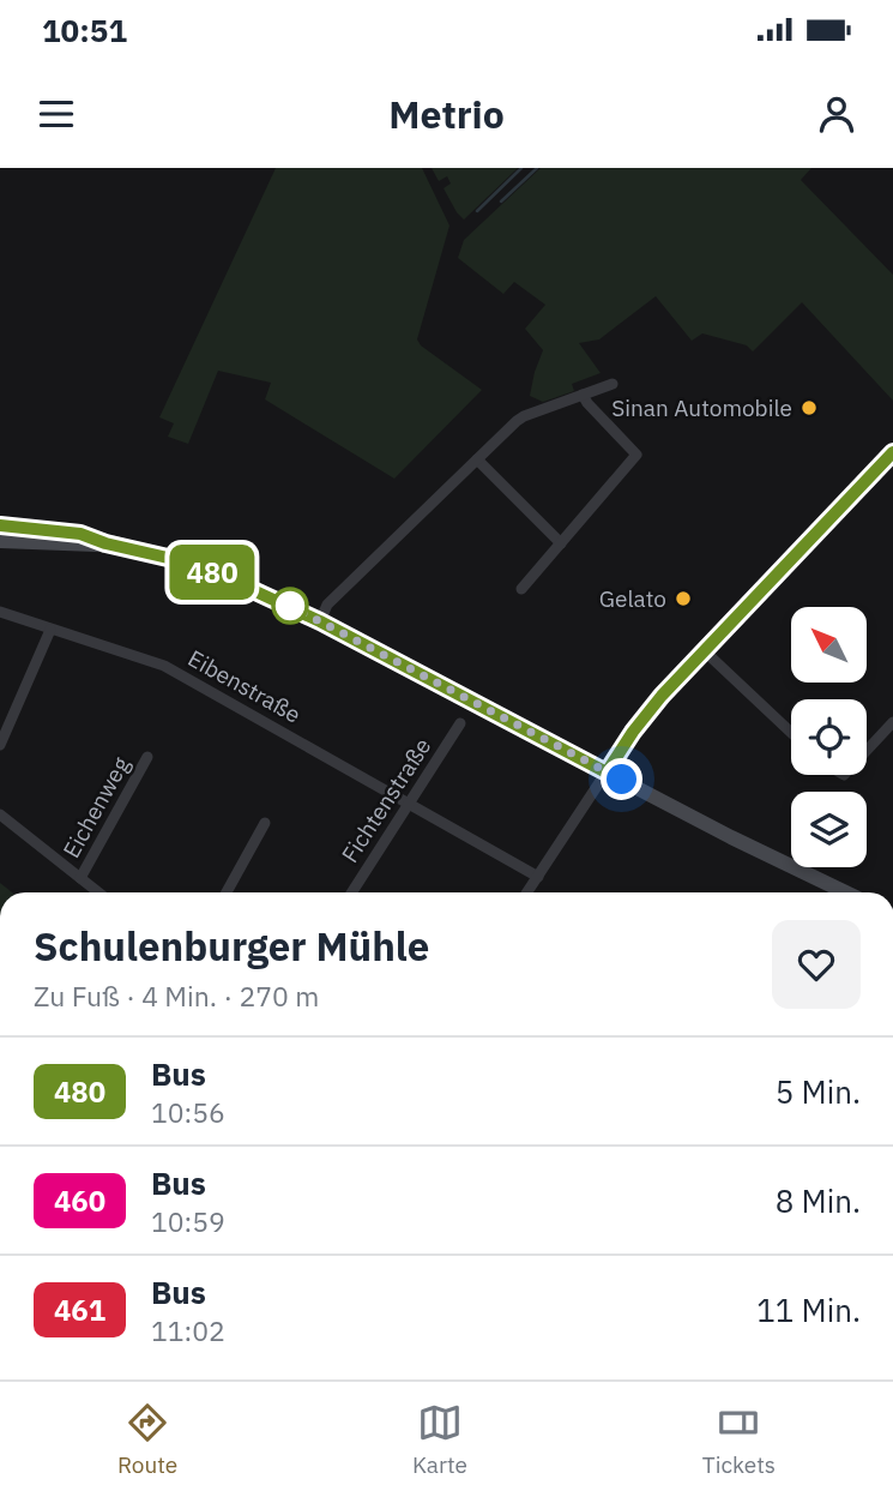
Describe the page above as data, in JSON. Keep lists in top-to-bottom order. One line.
{"streets":{"street":["Eibenstraße","Fichtenstraße","Eichenweg"]},"crossings":[["Eibenstraße","Fichtenstraße"]],"places":["Sinan Automobile","Gelato"],"lines":["bus line 480"],"north":"top left","page":{"status":"10:51","header":"Metrio","on_map":"480","heading":["Schulenburger Mühle","Zu Fuß · 4 Min. · 270 m"],"list":[{"mark":"480","name":"Bus","note":"10:56","value":"5 Min."},{"mark":"460","name":"Bus","note":"10:59","value":"8 Min."},{"mark":"461","name":"Bus","note":"11:02","value":"11 Min."}],"tabs":["Route","Karte","Tickets"]}}
